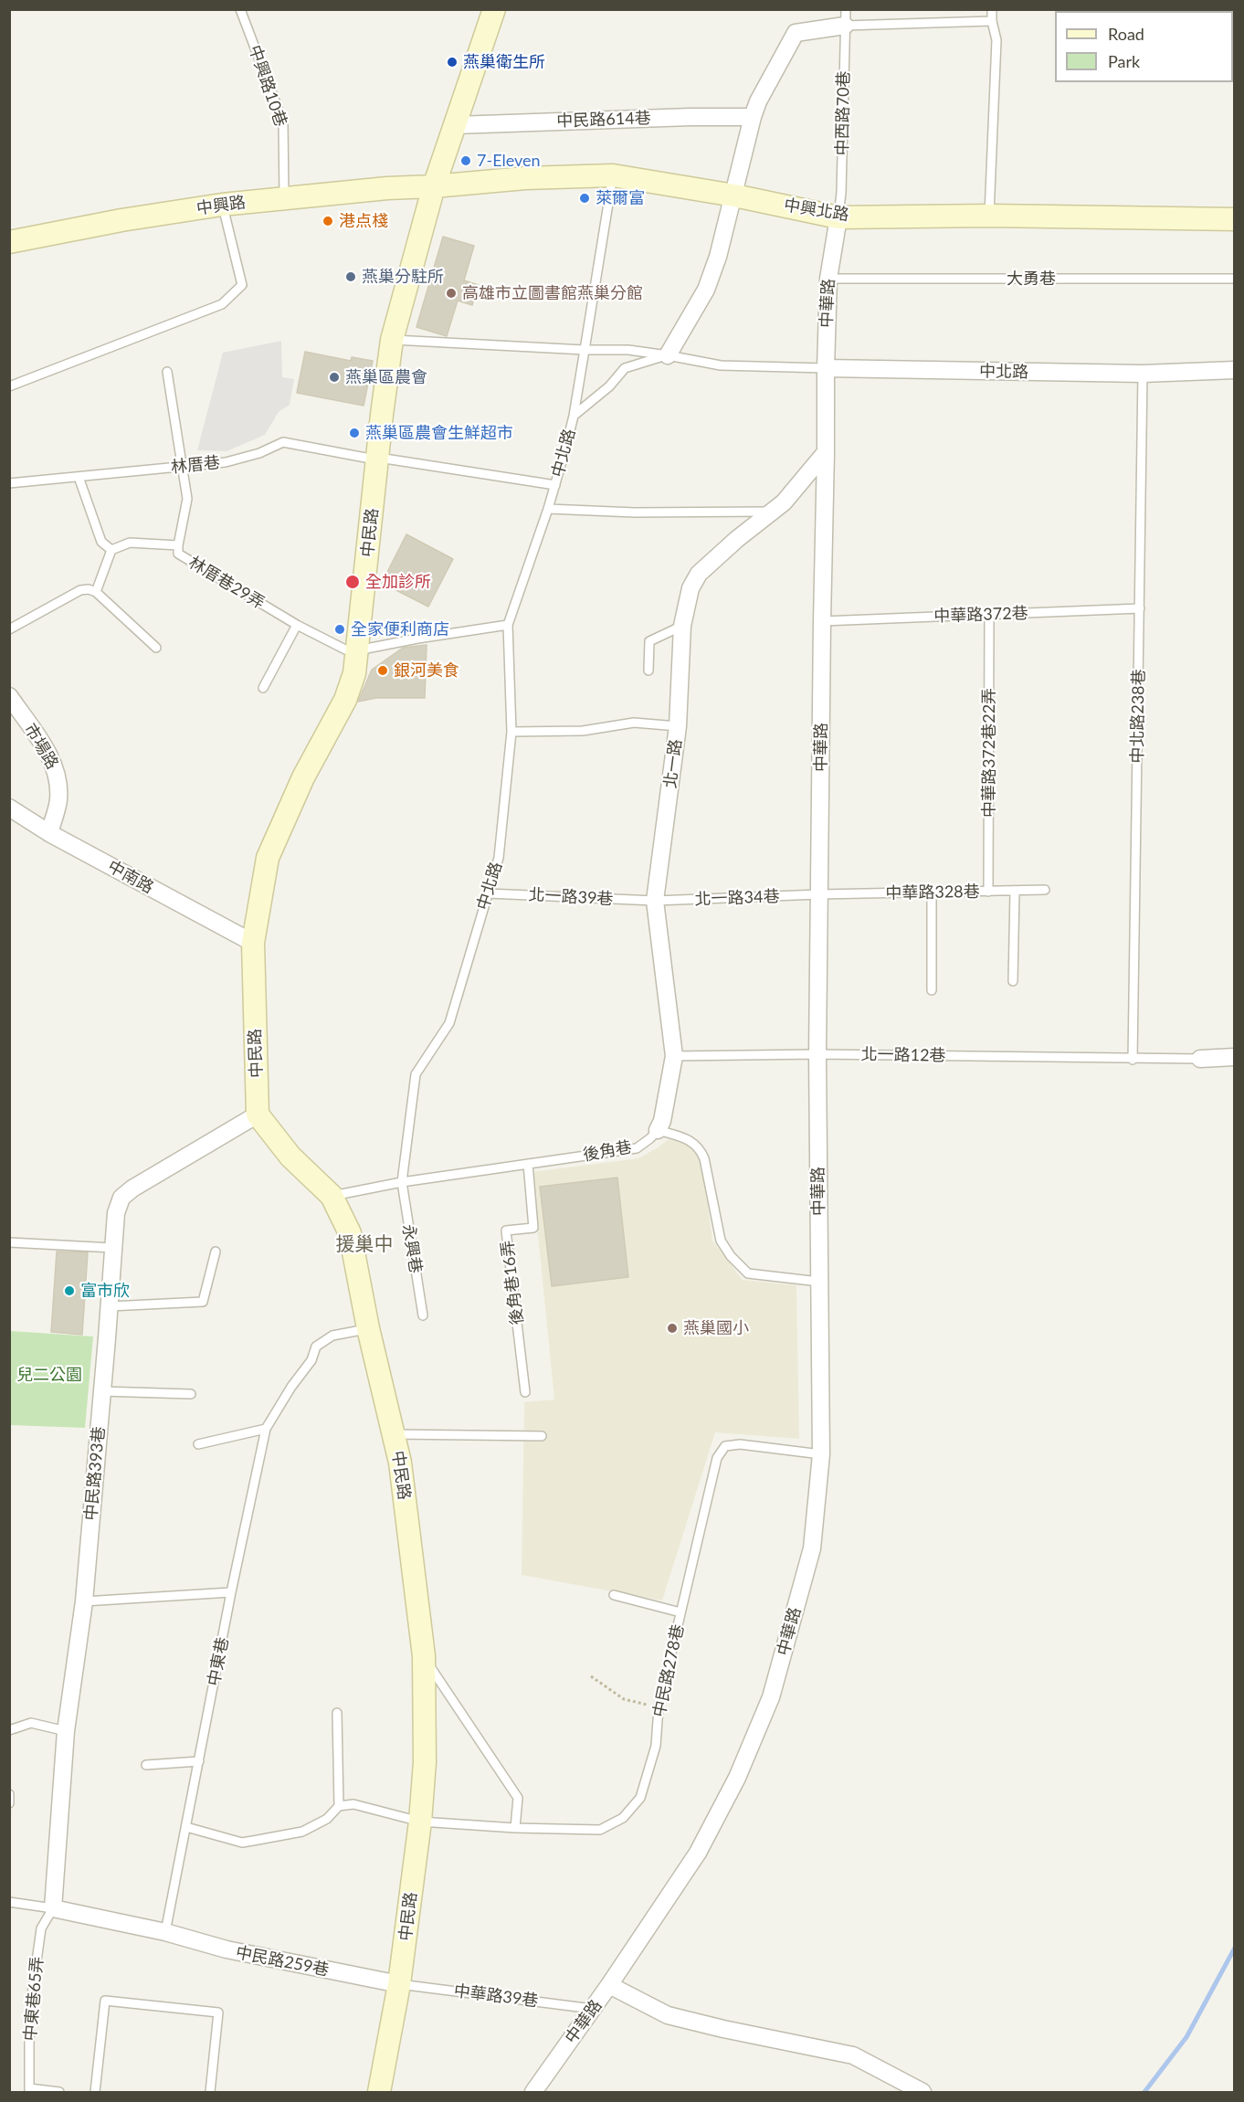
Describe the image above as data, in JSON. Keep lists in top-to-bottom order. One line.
{"streets":{"street":["中民路614巷","中興路","中興北路","中華路","中北路","中民路","市場路","北一路","中南路","中民路393巷","中民路259巷"],"lane":["中興路10巷","中西路70巷","大勇巷","林厝巷","林厝巷29弄","中華路372巷","中北路238巷","中華路372巷22弄","中華路328巷","北一路39巷","北一路34巷","北一路12巷","後角巷","永興巷","後角巷16弄","中東巷","中民路278巷","中華路39巷","中東巷65弄"]},"crossings":[["中興路10巷","中興路"],["中西路70巷","中興北路"],["中西路70巷","中華路"],["中民路614巷","中民路"],["中興路","中興北路"],["中興路","中民路"],["中興北路","中華路"],["中興北路","中民路"],["大勇巷","中華路"],["中華路","中北路"],["中華路","中華路372巷"],["中華路","北一路"],["中華路","中華路328巷"],["中華路","北一路34巷"],["中華路","北一路12巷"],["中華路","中民路278巷"],["中華路","中華路39巷"],["中北路","林厝巷"],["中北路","中北路238巷"],["中北路","北一路39巷"],["中北路","後角巷"],["中北路","永興巷"],["林厝巷","中民路"],["中民路","林厝巷29弄"],["中民路","中南路"],["中民路","後角巷"],["中民路","中民路393巷"],["中民路","中東巷"],["中民路","中民路278巷"],["中民路","中民路259巷"],["中民路","中華路39巷"],["中華路372巷","中北路238巷"],["中華路372巷","中華路372巷22弄"],["中北路238巷","北一路12巷"],["市場路","中南路"],["中華路372巷22弄","中華路328巷"],["北一路","北一路39巷"],["北一路","北一路34巷"],["北一路","北一路12巷"],["北一路","後角巷"],["中華路328巷","北一路34巷"],["北一路39巷","北一路34巷"],["後角巷","永興巷"],["後角巷","後角巷16弄"],["中民路393巷","中東巷65弄"],["中東巷","中民路259巷"],["中民路259巷","中華路39巷"]],"districts":["援巢中"],"parks":["兒二公園"],"places":["燕巢衛生所","7-Eleven","萊爾富","港点棧","燕巢分駐所","高雄市立圖書館燕巢分館","燕巢區農會","燕巢區農會生鮮超市","全加診所","全家便利商店","銀河美食","富市欣","燕巢國小"],"legend":["Road","Park"]}
